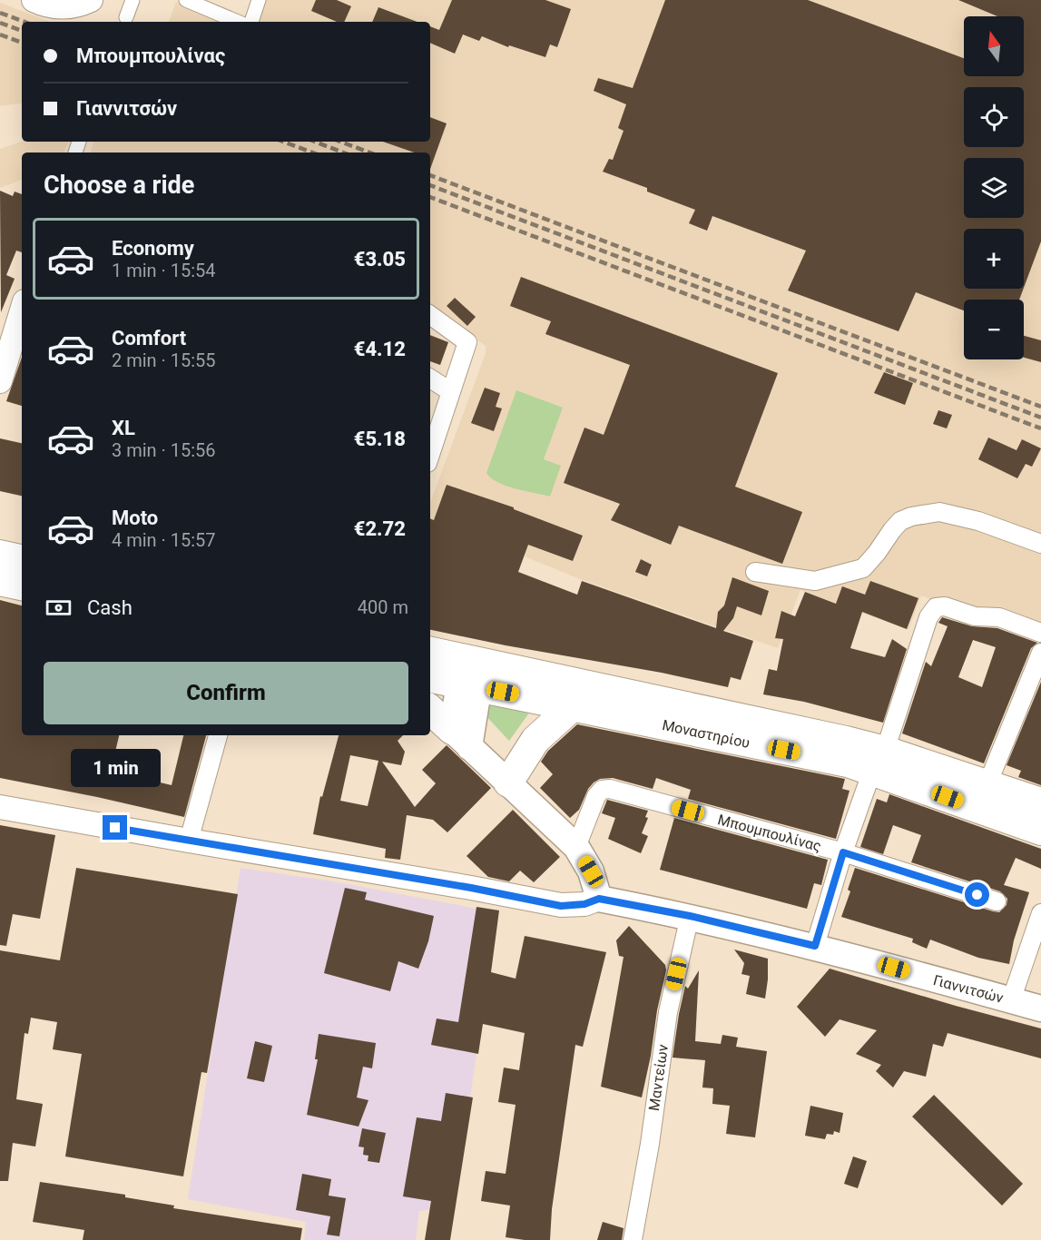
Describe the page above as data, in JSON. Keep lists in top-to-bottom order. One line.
{"streets":{"main road":["Μοναστηρίου","Γιαννιτσών"],"street":["Μπουμπουλίνας","Μαντείων"]},"crossings":[["Γιαννιτσών","Μαντείων"]],"north":"top","page":{"map_buttons":["+","−"],"banner":["Μπουμπουλίνας","Γιαννιτσών"],"heading":"Choose a ride","list":[{"name":"Economy","note":"1 min · 15:54","value":"€3.05"},{"name":"Comfort","note":"2 min · 15:55","value":"€4.12"},{"name":"XL","note":"3 min · 15:56","value":"€5.18"},{"name":"Moto","note":"4 min · 15:57","value":"€2.72"}],"pay":["Cash","400 m"],"buttons":"Confirm","bubble":"1 min"}}
